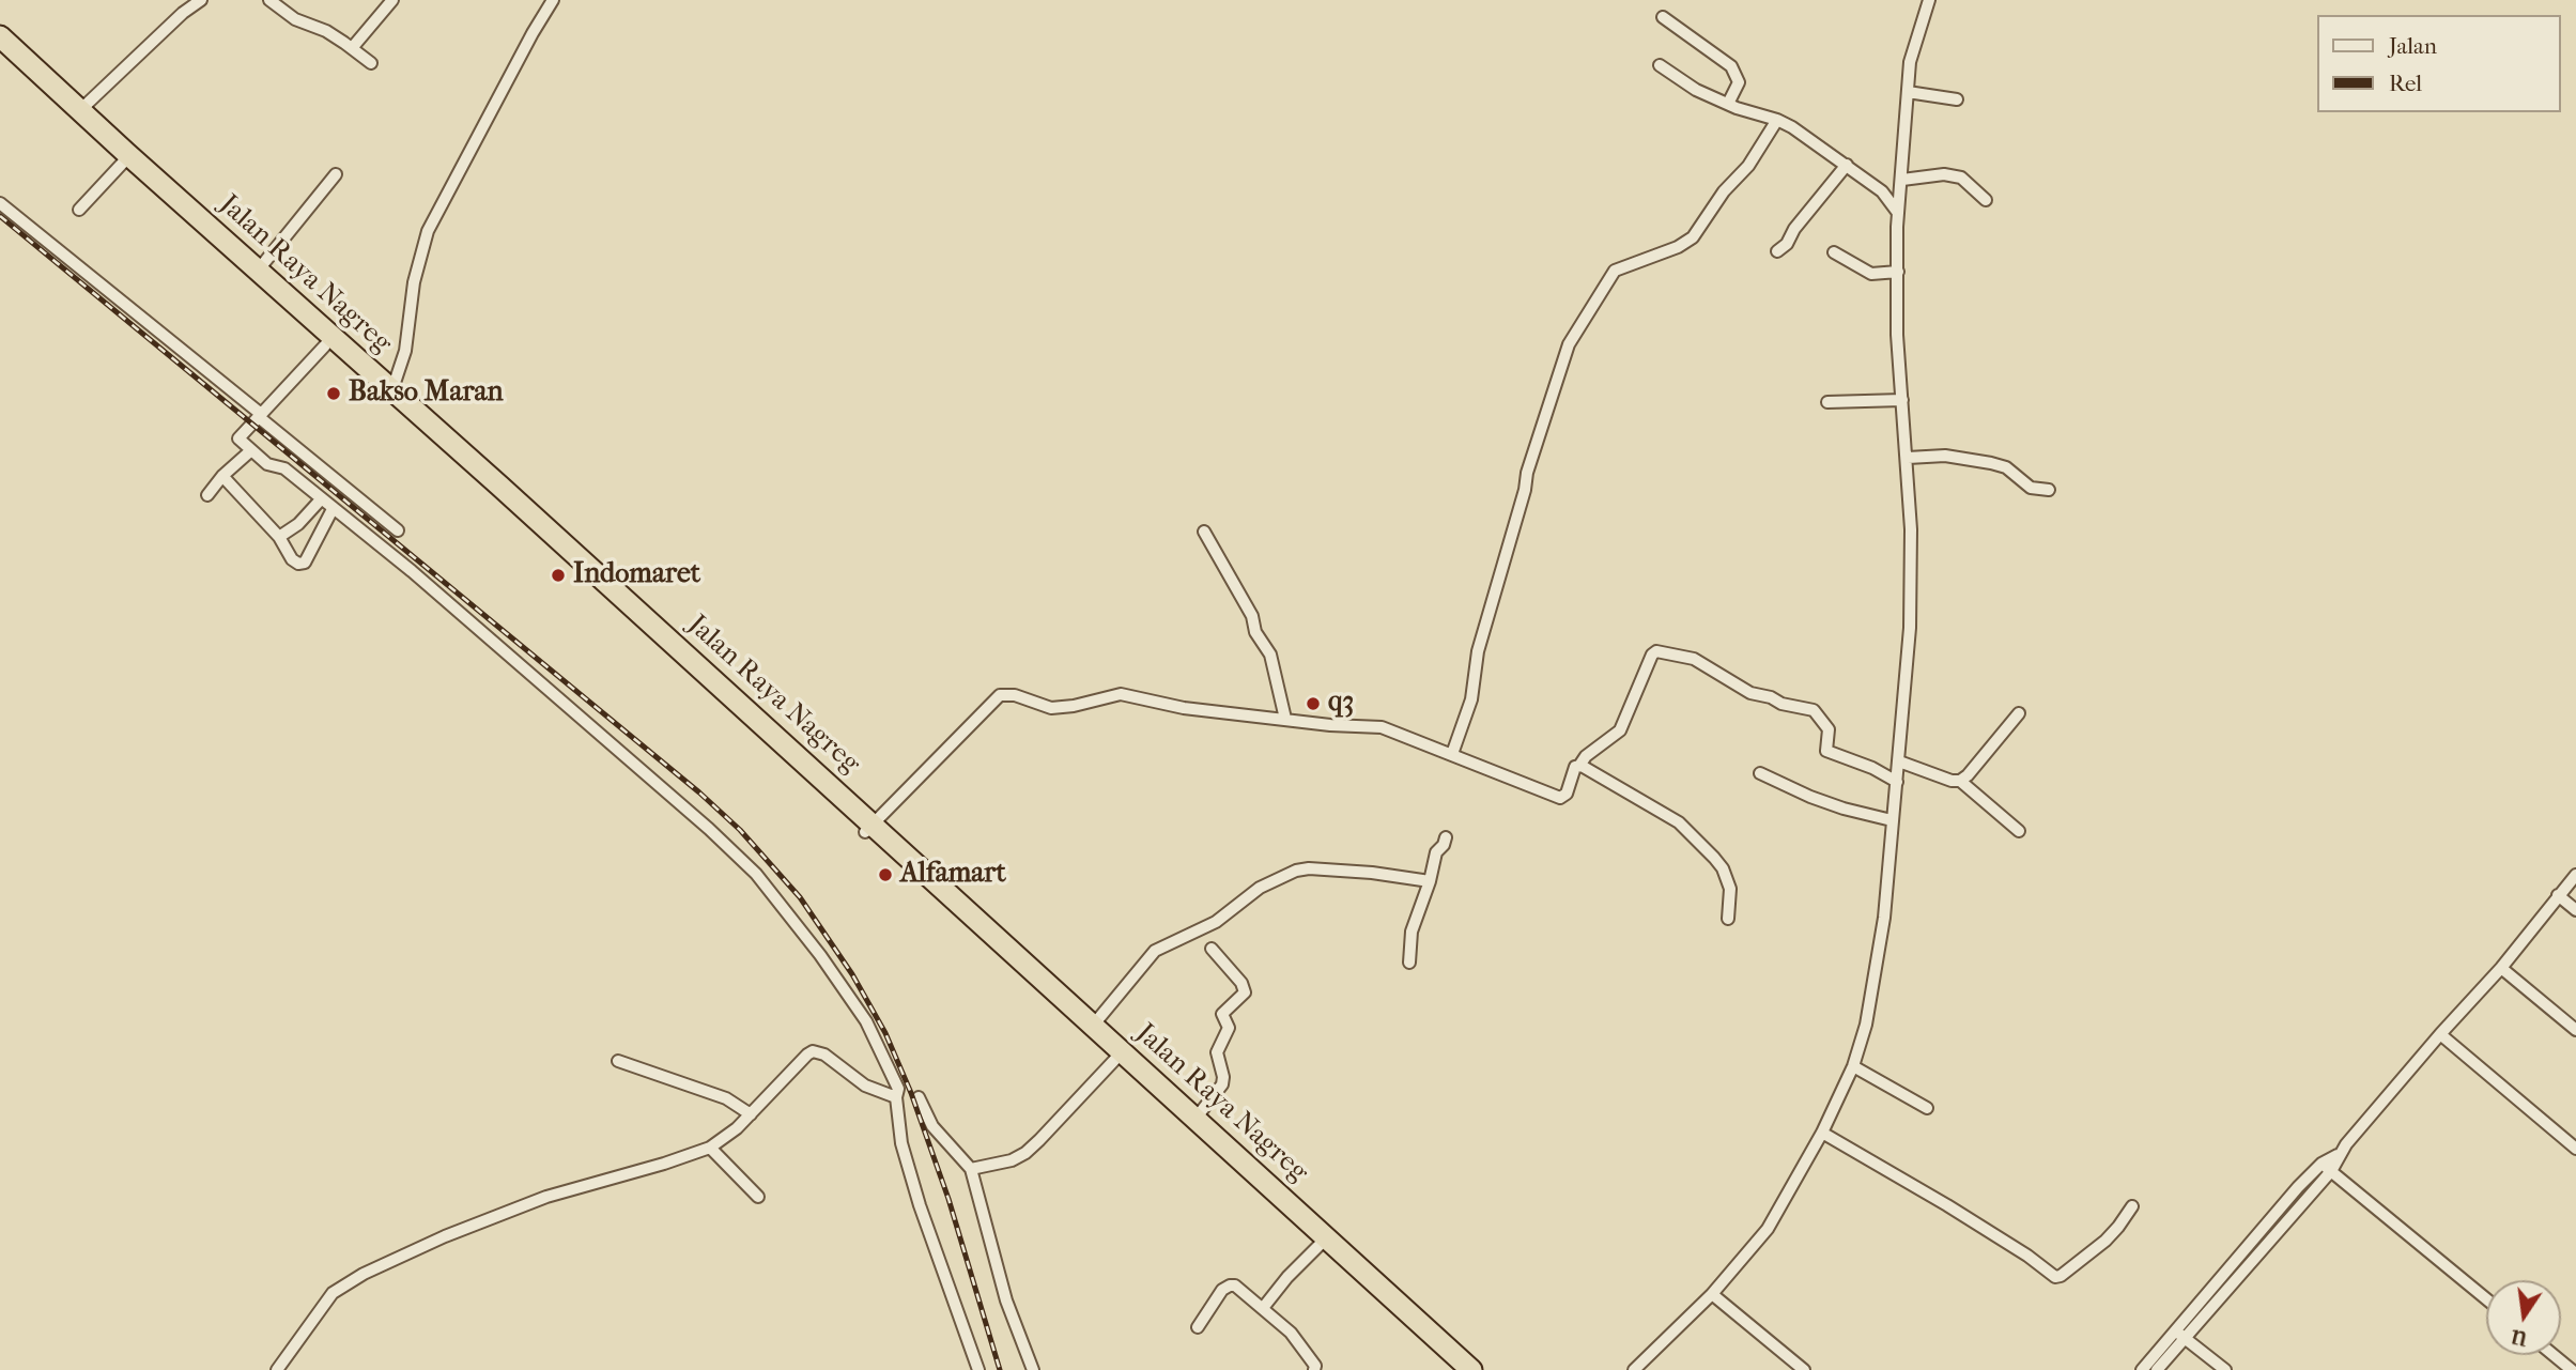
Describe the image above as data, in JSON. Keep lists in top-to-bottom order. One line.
{"streets":{"highway":["Jalan Raya Nagreg"]},"places":["Bakso Maran","Indomaret","q3","Alfamart"],"legend":["Jalan","Rel"],"north":"bottom"}
